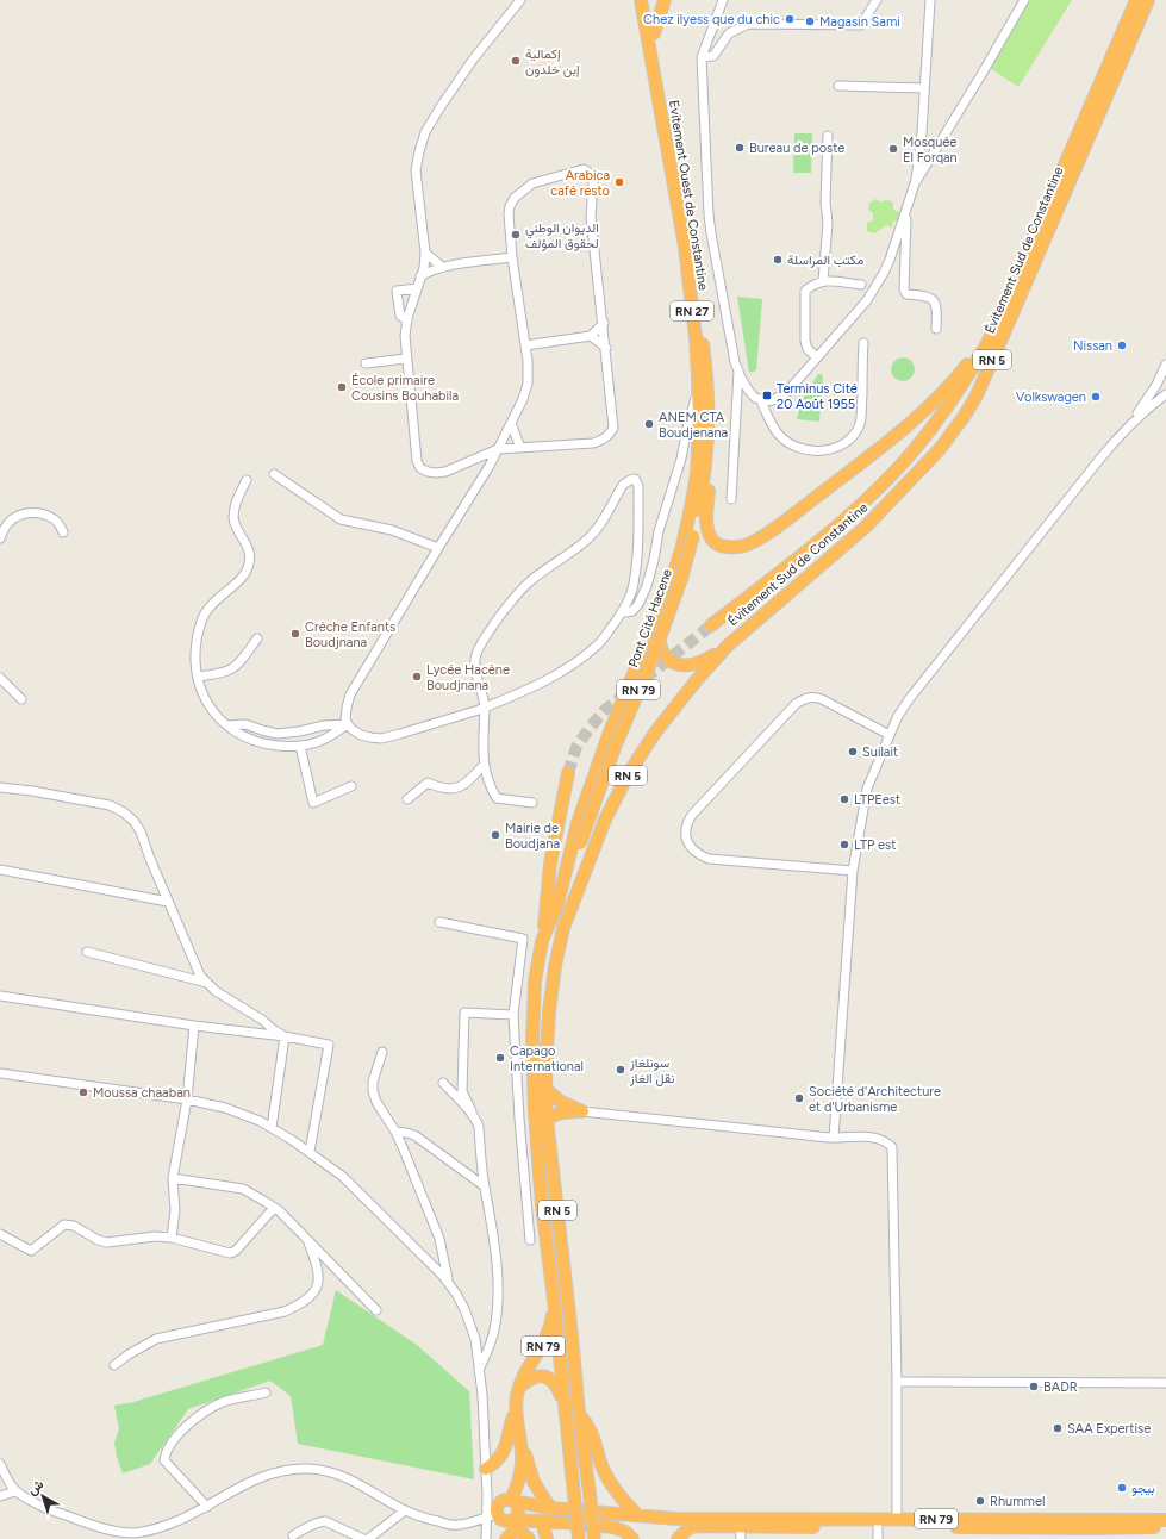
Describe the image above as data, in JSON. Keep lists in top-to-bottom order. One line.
{"streets":{"highway":["Evitement Ouest de Constantine","Évitement Sud de Constantine","RN 27","RN 5","Pont Cité Hacene","RN 79"]},"crossings":[["Evitement Ouest de Constantine","Pont Cité Hacene"],["Évitement Sud de Constantine","RN 5"],["RN 5","RN 79"],["Pont Cité Hacene","RN 79"]],"places":{"other":["Chez ilyess que du chic","Magasin Sami","إكمالية إبن خلدون","Bureau de poste","Mosquée El Forqan","Arabica café resto","الديوان الوطني لحقوق المؤلف","مكتب المراسلة","Nissan","École primaire Cousins Bouhabila","Volkswagen","ANEM CTA Boudjenana","Crèche Enfants Boudjnana","Lycée Hacène Boudjnana","Suilait","LTPEest","Mairie de Boudjana","LTP est","Capago International","سونلغاز نقل الغاز","Moussa chaaban","Société d'Architecture et d'Urbanisme","BADR","SAA Expertise","بيجو","Rhummel"],"transit":["Terminus Cité 20 Août 1955"]},"north":"top left"}
